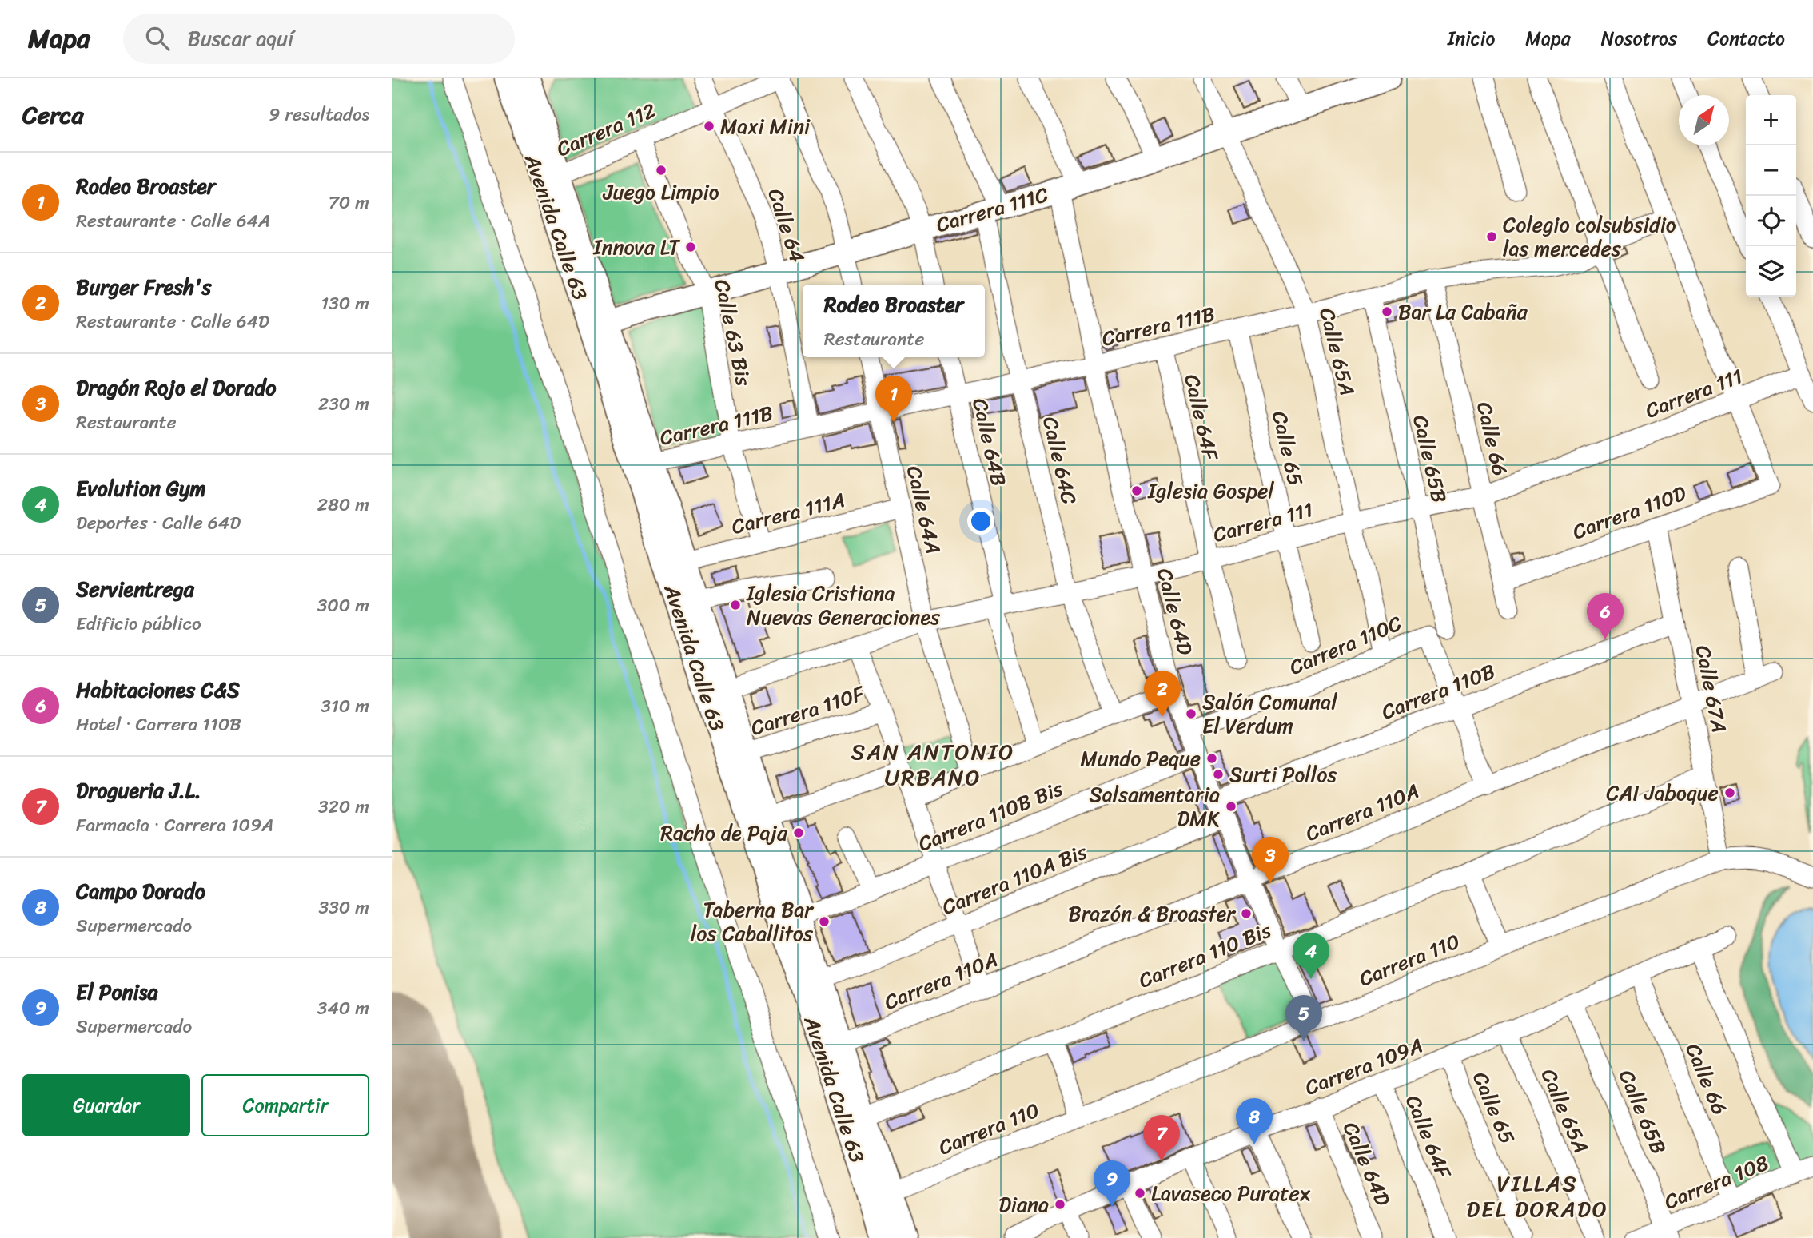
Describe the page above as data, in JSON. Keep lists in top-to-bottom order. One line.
{"streets":{"main road":["Carrera 111C","Avenida Calle 63"],"street":["Carrera 112","Calle 64","Carrera 111B","Calle 63 Bis","Calle 65A","Carrera 111","Calle 64F","Calle 66","Calle 64B","Calle 65","Calle 65B","Calle 64C","Calle 64A","Carrera 110D","Carrera 111A","Calle 64D","Carrera 110C","Calle 67A","Carrera 110B","Carrera 110F","Carrera 110A","Carrera 110B Bis","Carrera 110A Bis","Carrera 110 Bis","Carrera 110","Carrera 109A","Carrera 108"]},"crossings":[["Carrera 112","Calle 64"],["Carrera 112","Avenida Calle 63"],["Carrera 112","Calle 63 Bis"],["Carrera 111C","Calle 64"],["Carrera 111C","Avenida Calle 63"],["Carrera 111C","Calle 63 Bis"],["Carrera 111C","Calle 65A"],["Carrera 111C","Calle 64C"],["Carrera 111C","Calle 64D"],["Calle 64","Carrera 111B"],["Avenida Calle 63","Carrera 111B"],["Avenida Calle 63","Carrera 111"],["Avenida Calle 63","Carrera 111A"],["Avenida Calle 63","Carrera 110F"],["Avenida Calle 63","Carrera 110A"],["Avenida Calle 63","Carrera 110B Bis"],["Avenida Calle 63","Carrera 110A Bis"],["Avenida Calle 63","Carrera 110 Bis"],["Avenida Calle 63","Carrera 110"],["Carrera 111B","Calle 63 Bis"],["Carrera 111B","Calle 65A"],["Carrera 111B","Calle 64F"],["Carrera 111B","Calle 66"],["Carrera 111B","Calle 64B"],["Carrera 111B","Calle 65"],["Carrera 111B","Calle 65B"],["Carrera 111B","Calle 64C"],["Carrera 111B","Calle 64A"],["Carrera 111B","Calle 64D"],["Calle 63 Bis","Carrera 111A"],["Calle 65A","Carrera 111"],["Calle 65A","Carrera 110C"],["Calle 65A","Carrera 109A"],["Carrera 111","Calle 64F"],["Carrera 111","Calle 66"],["Carrera 111","Calle 64B"],["Carrera 111","Calle 65"],["Carrera 111","Calle 65B"],["Carrera 111","Calle 64C"],["Carrera 111","Calle 64A"],["Carrera 111","Carrera 110D"],["Carrera 111","Calle 64D"],["Calle 64F","Carrera 109A"],["Calle 66","Carrera 110D"],["Calle 66","Carrera 109A"],["Calle 66","Carrera 108"],["Calle 65","Carrera 109A"],["Calle 65B","Carrera 109A"],["Calle 65B","Carrera 108"],["Calle 64A","Carrera 111A"],["Carrera 110D","Calle 67A"],["Calle 64D","Carrera 110C"],["Calle 64D","Carrera 110B"],["Calle 64D","Carrera 110A"],["Calle 64D","Carrera 110B Bis"],["Calle 64D","Carrera 110A Bis"],["Calle 64D","Carrera 110 Bis"],["Calle 64D","Carrera 110"],["Calle 64D","Carrera 109A"],["Carrera 110C","Carrera 110B"],["Calle 67A","Carrera 110B"],["Calle 67A","Carrera 110A"],["Calle 67A","Carrera 110 Bis"],["Calle 67A","Carrera 110"]],"districts":["SAN ANTONIO URBANO","VILLAS DEL DORADO"],"places":["Maxi Mini","Juego Limpio","Colegio colsubsidio las mercedes","Innova LT","Bar La Cabaña","Iglesia Gospel","Iglesia Cristiana Nuevas Generaciones","Salón Comunal El Verdum","Mundo Peque","Surti Pollos","CAI Jaboque","Salsamentaria DMK","Racho de Paja","Brazón & Broaster","Taberna Bar los Caballitos","Lavaseco Puratex","Diana"],"north":"top right","page":{"header":"Mapa","search":"Buscar aquí","nav":["Inicio","Mapa","Nosotros","Contacto"],"heading":["Cerca","9 resultados"],"map_buttons":["+","−"],"list":[{"mark":"1","name":"Rodeo Broaster","note":"Restaurante · Calle 64A","value":"70 m"},{"mark":"2","name":"Burger Fresh's","note":"Restaurante · Calle 64D","value":"130 m"},{"mark":"3","name":"Dragón Rojo el Dorado","note":"Restaurante","value":"230 m"},{"mark":"4","name":"Evolution Gym","note":"Deportes · Calle 64D","value":"280 m"},{"mark":"5","name":"Servientrega","note":"Edificio público","value":"300 m"},{"mark":"6","name":"Habitaciones C&S","note":"Hotel · Carrera 110B","value":"310 m"},{"mark":"7","name":"Drogueria J.L.","note":"Farmacia · Carrera 109A","value":"320 m"},{"mark":"8","name":"Campo Dorado","note":"Supermercado","value":"330 m"},{"mark":"9","name":"El Ponisa","note":"Supermercado","value":"340 m"}],"popup":["Rodeo Broaster","Restaurante"],"pins":["1","6","2","3","4","5","8","7","9"],"buttons":["Guardar","Compartir"]}}
